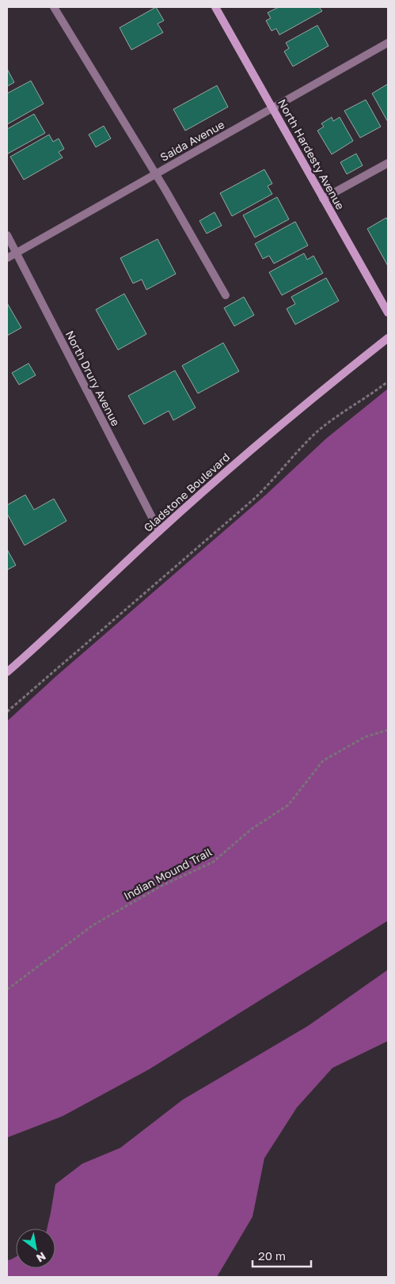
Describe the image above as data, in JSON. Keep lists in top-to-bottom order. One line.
{"streets":{"street":["Saida Avenue","North Hardesty Avenue","North Drury Avenue","Gladstone Boulevard"],"path":["Indian Mound Trail"]},"crossings":[["Saida Avenue","North Hardesty Avenue"],["Saida Avenue","North Drury Avenue"],["North Drury Avenue","Gladstone Boulevard"]],"scale_bar":"20 m","north":"bottom right"}
